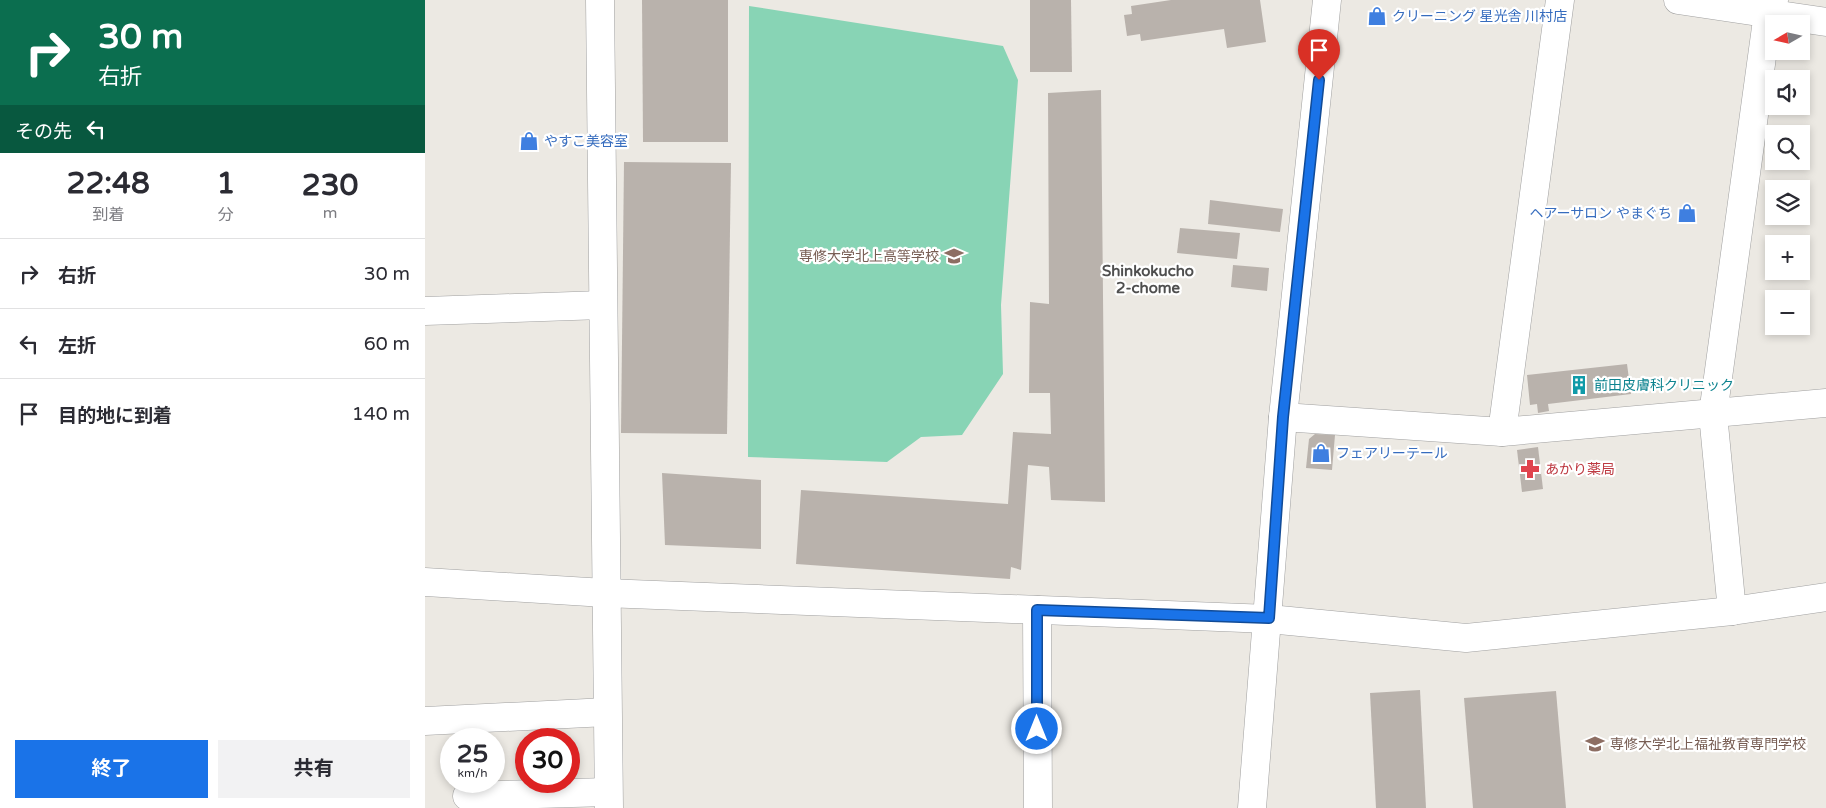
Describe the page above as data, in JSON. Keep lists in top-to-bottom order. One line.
{"districts":["Shinkokucho 2-chome"],"places":{"shop":["クリーニング 星光舎 川村店","やすこ美容室","ヘアーサロン やまぐち","フェアリーテール"],"school or university":["専修大学北上高等学校","専修大学北上福祉教育専門学校"],"building":["前田皮膚科クリニック"],"pharmacy":["あかり薬局"]},"north":"left","page":{"turn":["30 m","右折"],"map_buttons":["+","−"],"then":"その先","eta":["22:48","到着","1","分","230","m"],"list":[{"name":"右折","value":"30 m"},{"name":"左折","value":"60 m"},{"name":"目的地に到着","value":"140 m"}],"speed":"25 km/h","limit":"30","buttons":["終了","共有"]}}
